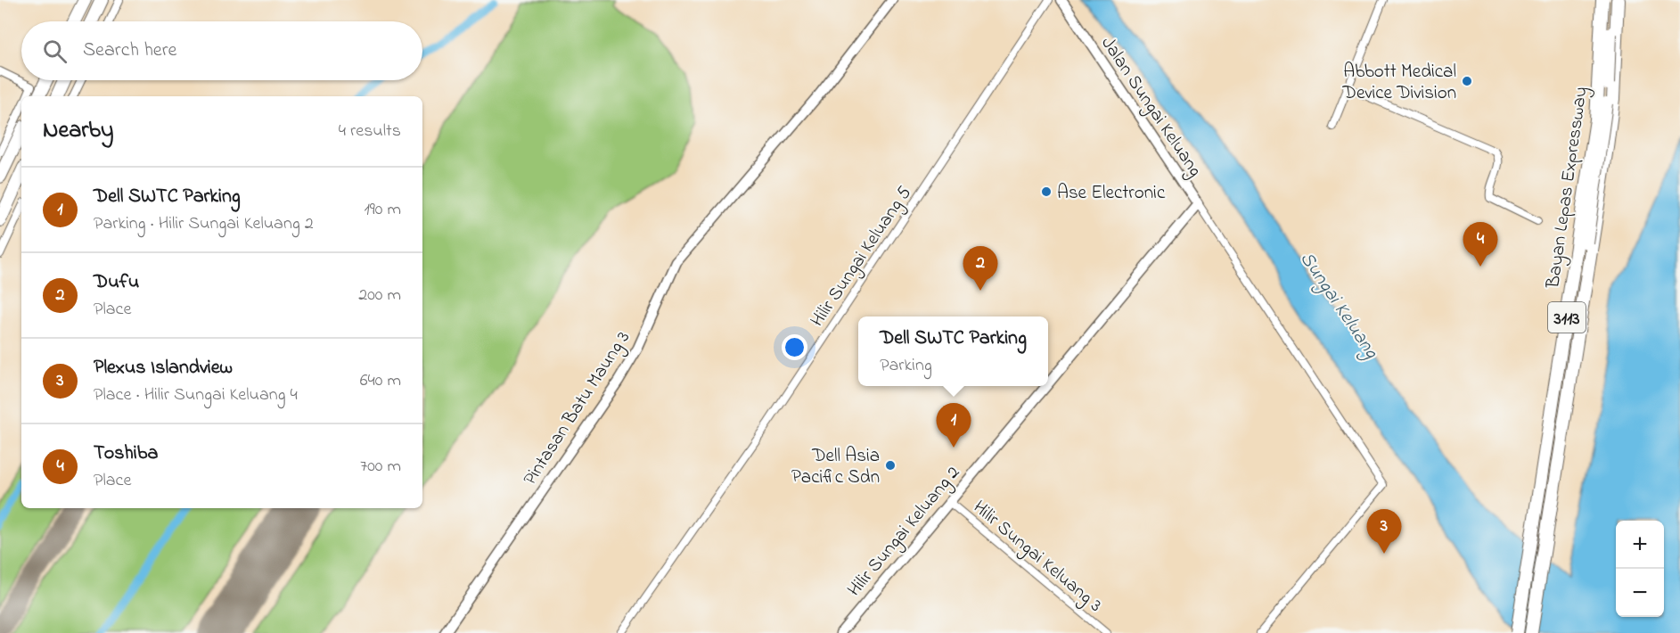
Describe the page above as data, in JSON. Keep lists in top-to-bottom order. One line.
{"streets":{"highway":["Bayan Lepas Expressway","3113"],"street":["Jalan Sungai Keluang","Hilir Sungai Keluang 5","Pintasan Batu Maung 3","Hilir Sungai Keluang 2","Hilir Sungai Keluang 3"]},"crossings":[["Jalan Sungai Keluang","Hilir Sungai Keluang 2"],["Hilir Sungai Keluang 2","Hilir Sungai Keluang 3"]],"water":["Sungai Keluang"],"places":["Abbott Medical Device Division","Ase Electronic","Dell Asia Pacific Sdn"],"page":{"search":"Search here","heading":["Nearby","4 results"],"list":[{"mark":"1","name":"Dell SWTC Parking","note":"Parking · Hilir Sungai Keluang 2","value":"190 m"},{"mark":"2","name":"Dufu","note":"Place","value":"200 m"},{"mark":"3","name":"Plexus Islandview","note":"Place · Hilir Sungai Keluang 4","value":"640 m"},{"mark":"4","name":"Toshiba","note":"Place","value":"700 m"}],"pins":["4","2","1","3"],"popup":["Dell SWTC Parking","Parking"],"map_buttons":["+","−"]}}
